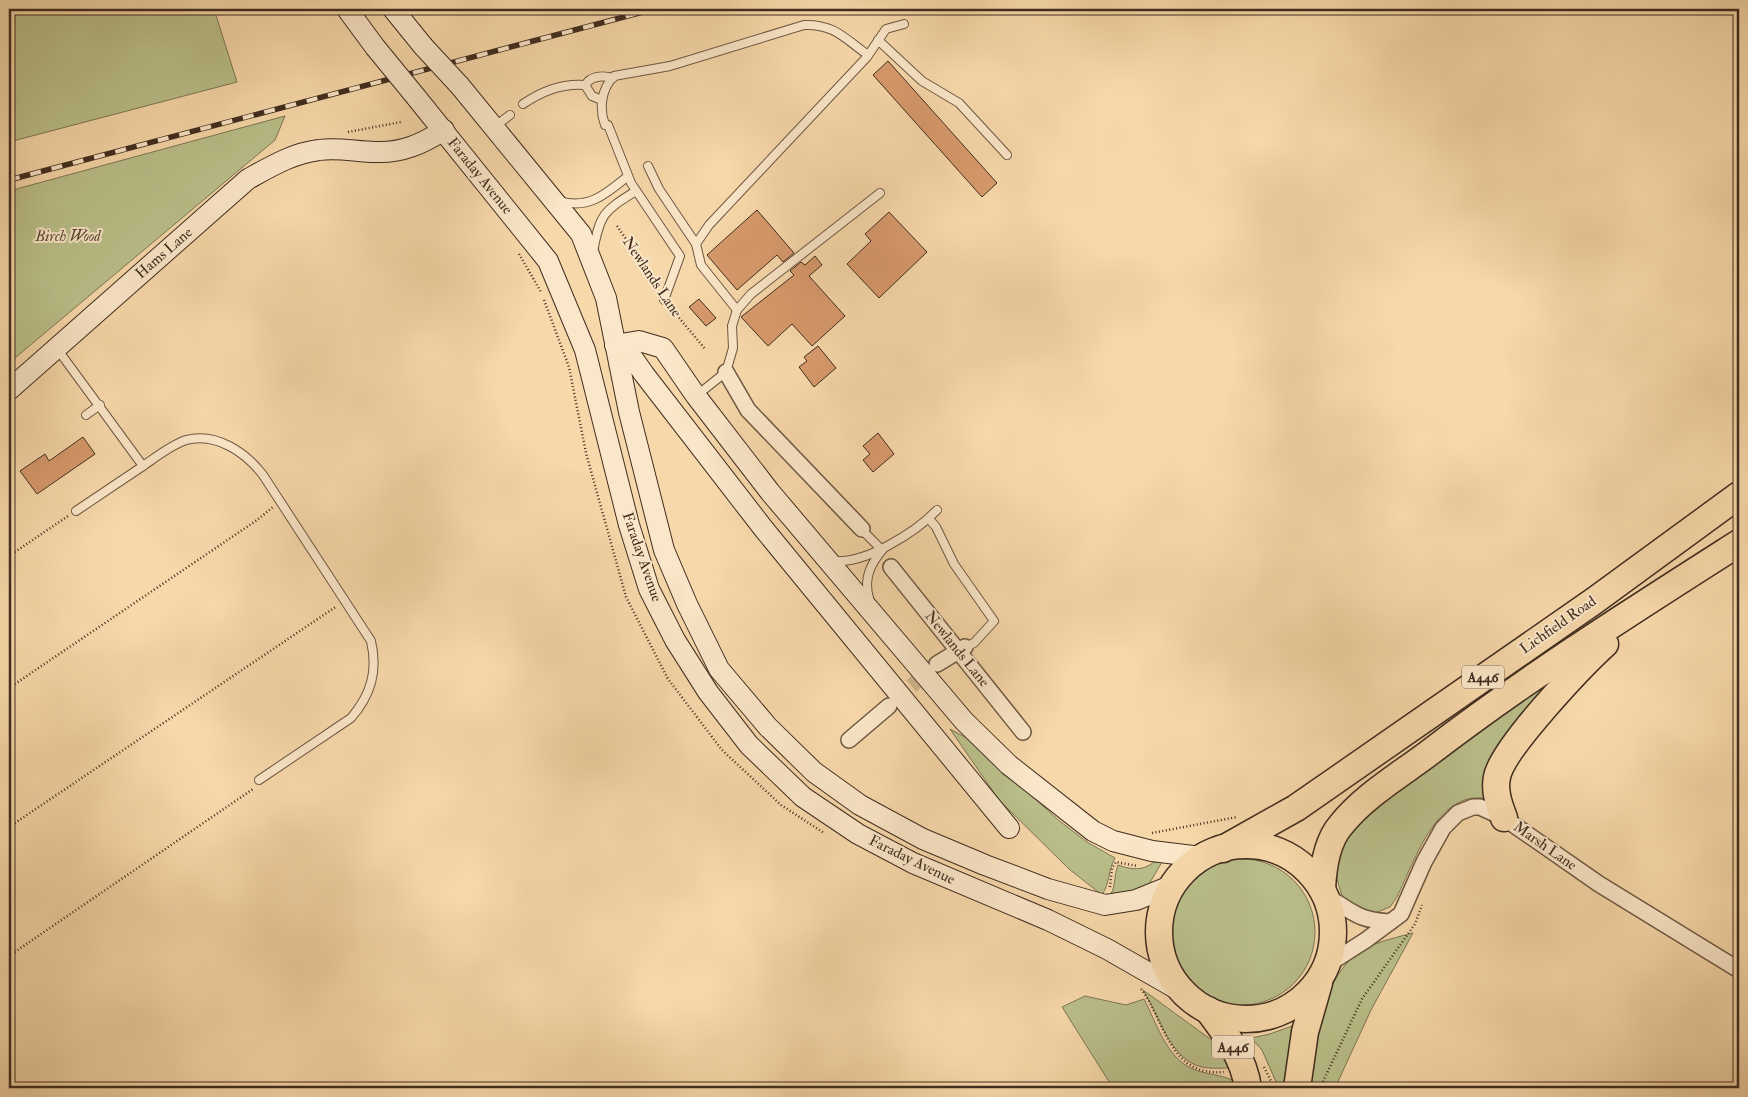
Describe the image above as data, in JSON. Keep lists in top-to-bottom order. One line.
{"streets":{"highway":["Lichfield Road","A446"],"street":["Faraday Avenue","Hams Lane","Newlands Lane","Marsh Lane"]},"crossings":[["Faraday Avenue","Hams Lane"],["Faraday Avenue","Lichfield Road"],["Faraday Avenue","A446"],["Faraday Avenue","Marsh Lane"],["Lichfield Road","A446"],["Lichfield Road","Marsh Lane"],["A446","Marsh Lane"]],"parks":["Birch Wood"]}
